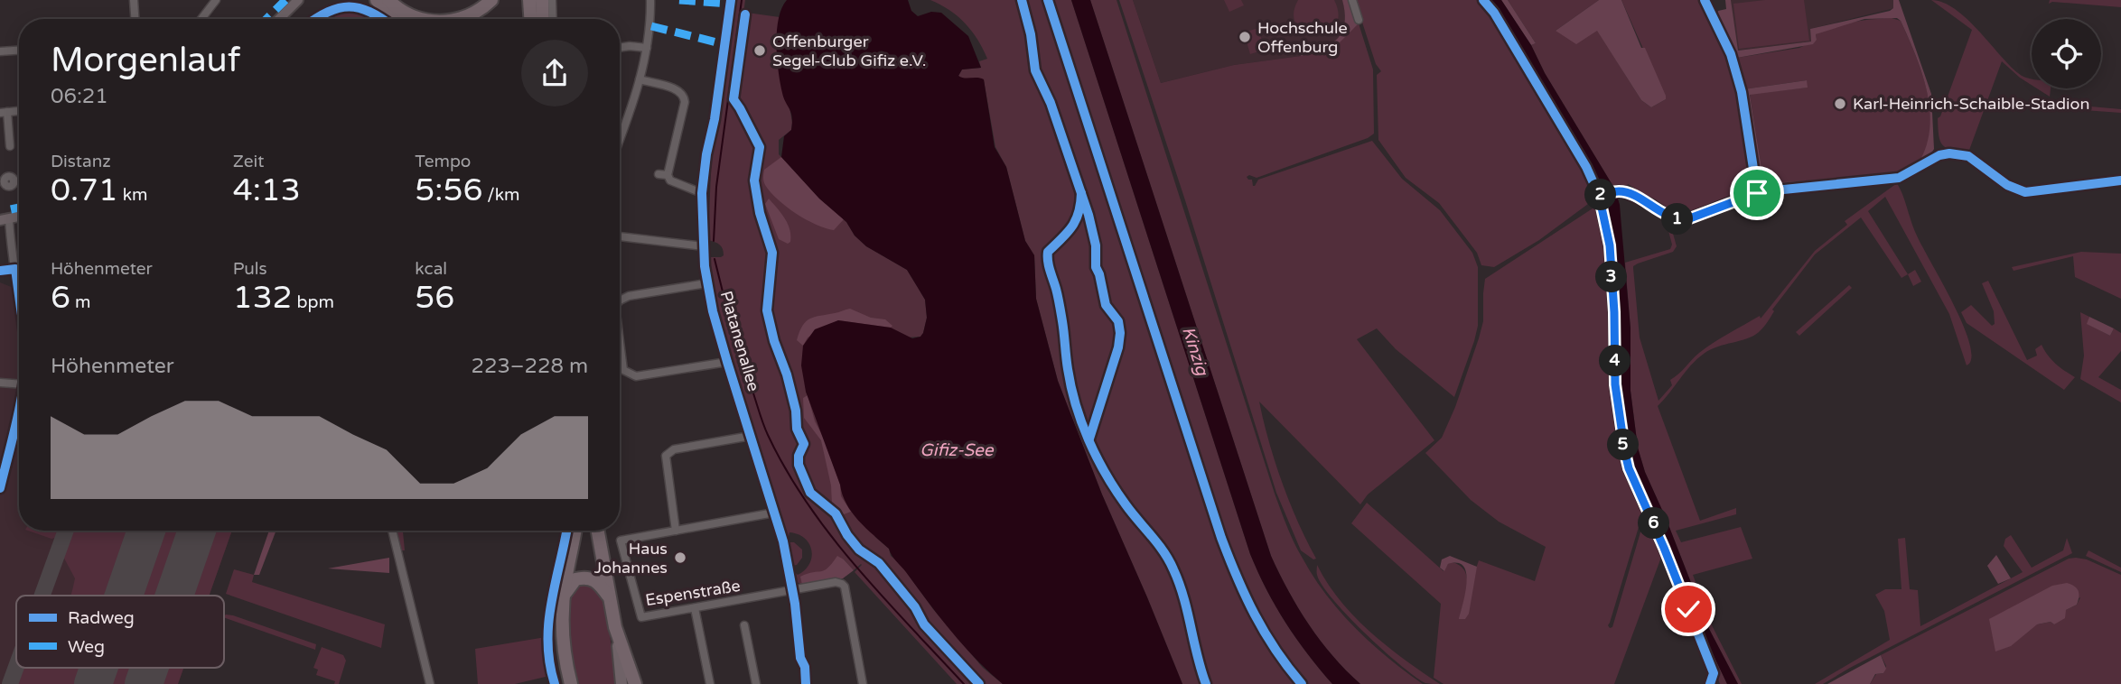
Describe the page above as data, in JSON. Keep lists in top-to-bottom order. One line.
{"streets":{"street":["Platanenallee","Espenstraße"]},"crossings":[["Platanenallee","Espenstraße"]],"water":["Kinzig","Gifiz-See"],"places":["Hochschule Offenburg","Offenburger Segel-Club Gifiz e.V.","Karl-Heinrich-Schaible-Stadion","Haus Johannes"],"legend":["Radweg","Weg"],"page":{"heading":["Morgenlauf","06:21"],"stats":[["Distanz","0.71 km"],["Zeit","4:13"],["Tempo","5:56 /km"],["Höhenmeter","6 m"],["Puls","132 bpm"],["kcal","56"]],"pins":["2","1","3","4","5","6"],"chart":["Höhenmeter","223–228 m"]}}
